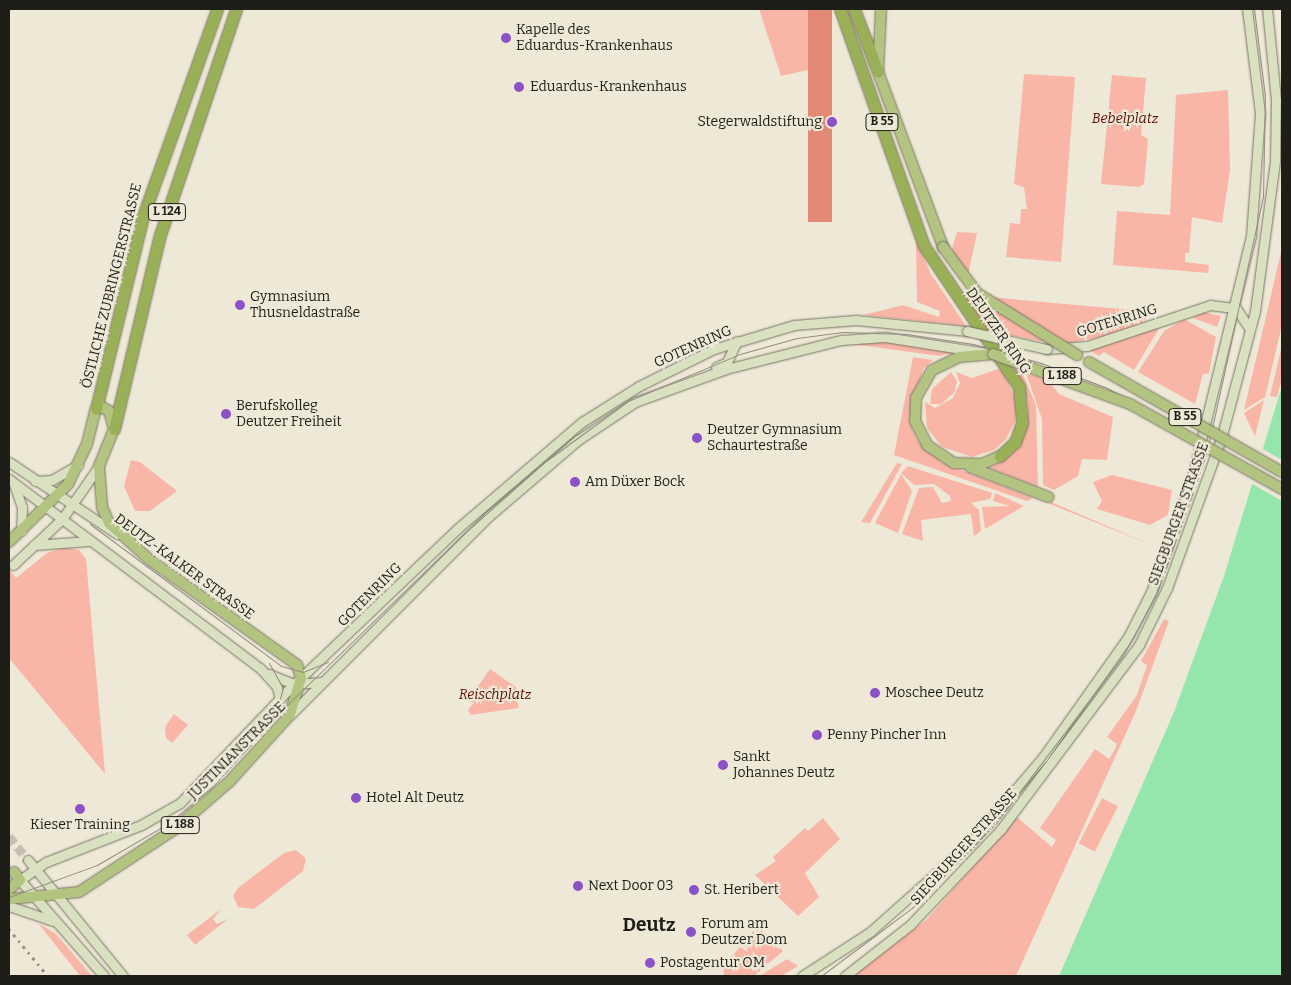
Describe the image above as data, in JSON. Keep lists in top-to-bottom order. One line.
{"streets":{"highway":["B 55","L 124","ÖSTLICHE ZUBRINGERSTRASSE","DEUTZER RING"],"main road":["GOTENRING","L 188","SIEGBURGER STRASSE","DEUTZ-KALKER STRASSE","JUSTINIANSTRASSE"]},"crossings":[["B 55","L 188"],["L 124","DEUTZ-KALKER STRASSE"],["ÖSTLICHE ZUBRINGERSTRASSE","DEUTZ-KALKER STRASSE"],["GOTENRING","DEUTZER RING"],["GOTENRING","L 188"],["GOTENRING","SIEGBURGER STRASSE"],["GOTENRING","JUSTINIANSTRASSE"],["DEUTZER RING","L 188"],["L 188","JUSTINIANSTRASSE"],["DEUTZ-KALKER STRASSE","JUSTINIANSTRASSE"]],"districts":["Deutz"],"parks":["Bebelplatz","Reischplatz"],"places":["Kapelle des Eduardus-Krankenhaus","Eduardus-Krankenhaus","Stegerwaldstiftung","Gymnasium Thusneldastraße","Berufskolleg Deutzer Freiheit","Deutzer Gymnasium Schaurtestraße","Am Düxer Bock","Moschee Deutz","Penny Pincher Inn","Sankt Johannes Deutz","Hotel Alt Deutz","Kieser Training","Next Door 03","St. Heribert","Forum am Deutzer Dom","Postagentur OM"]}
